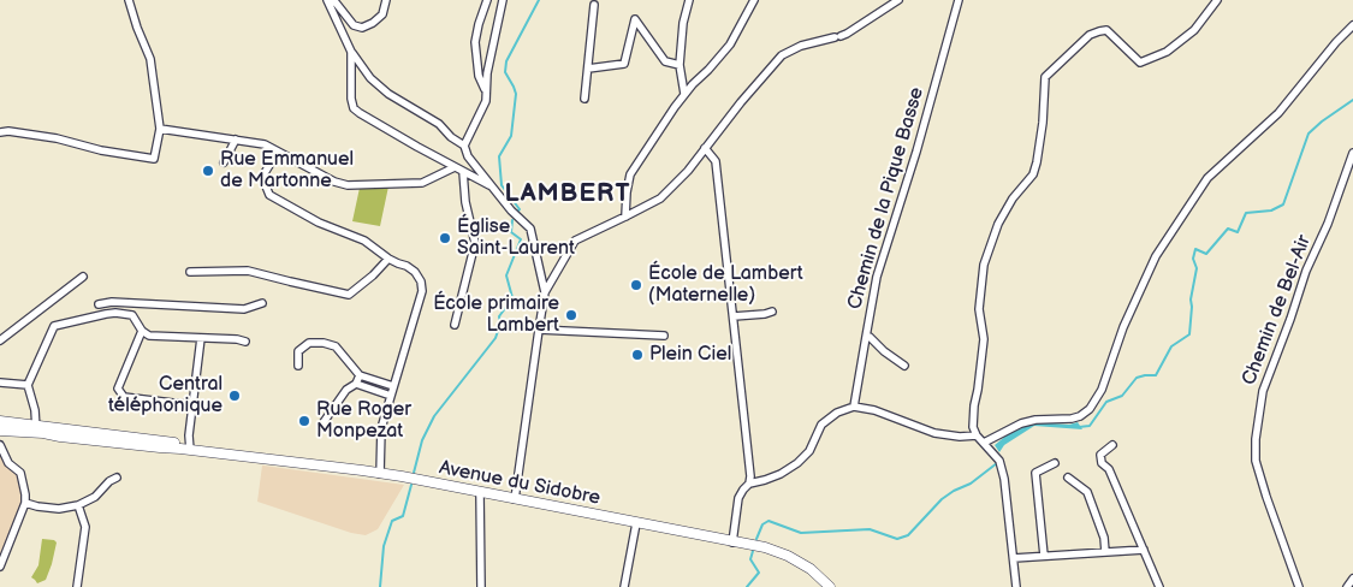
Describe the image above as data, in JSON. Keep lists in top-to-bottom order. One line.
{"streets":{"main road":["Avenue du Sidobre"],"street":["Chemin de la Pique Basse","Chemin de Bel-Air"]},"districts":["LAMBERT"],"places":["Rue Emmanuel de Martonne","Église Saint-Laurent","École de Lambert (Maternelle)","École primaire Lambert","Plein Ciel","Central téléphonique","Rue Roger Monpezat"]}
